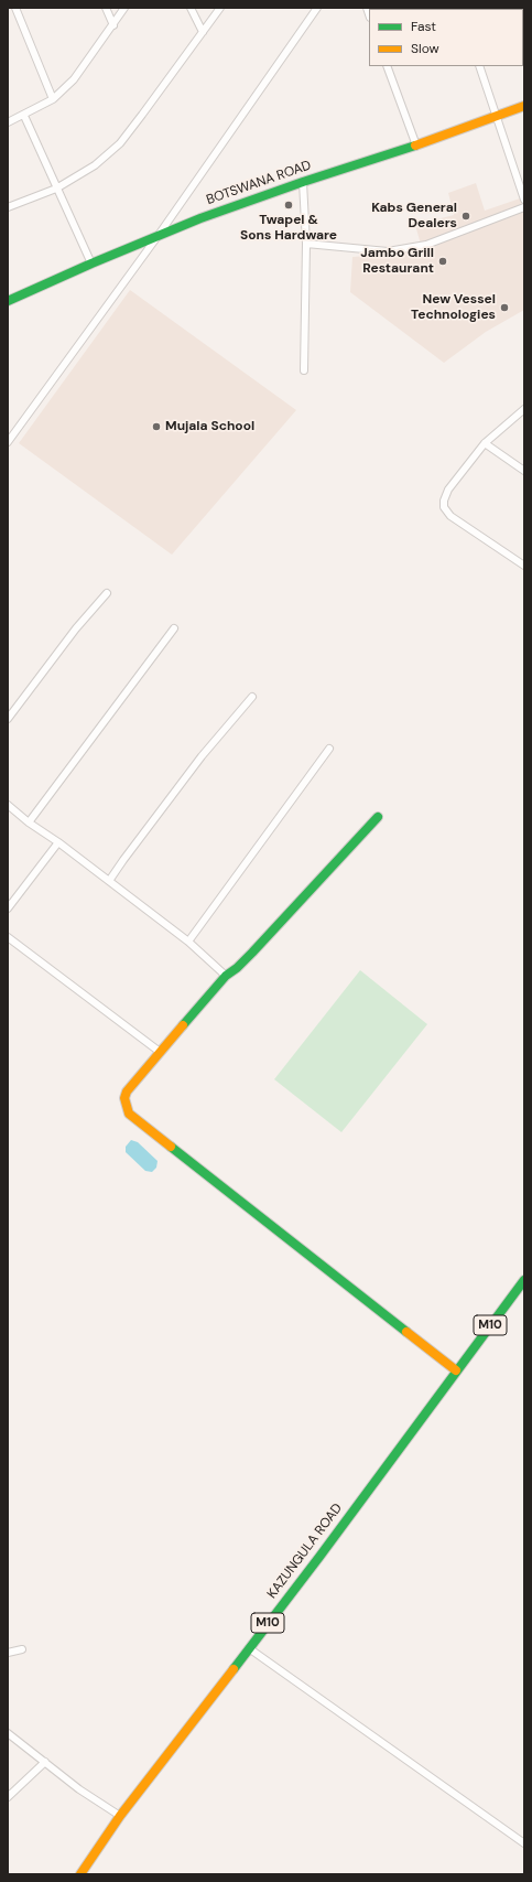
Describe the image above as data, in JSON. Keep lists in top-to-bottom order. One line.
{"streets":{"main road":["BOTSWANA ROAD","M10","KAZUNGULA ROAD"]},"crossings":[["M10","KAZUNGULA ROAD"]],"places":["Twapel & Sons Hardware","Kabs General Dealers","Jambo Grill Restaurant","New Vessel Technologies","Mujala School"],"legend":["Fast","Slow"]}
